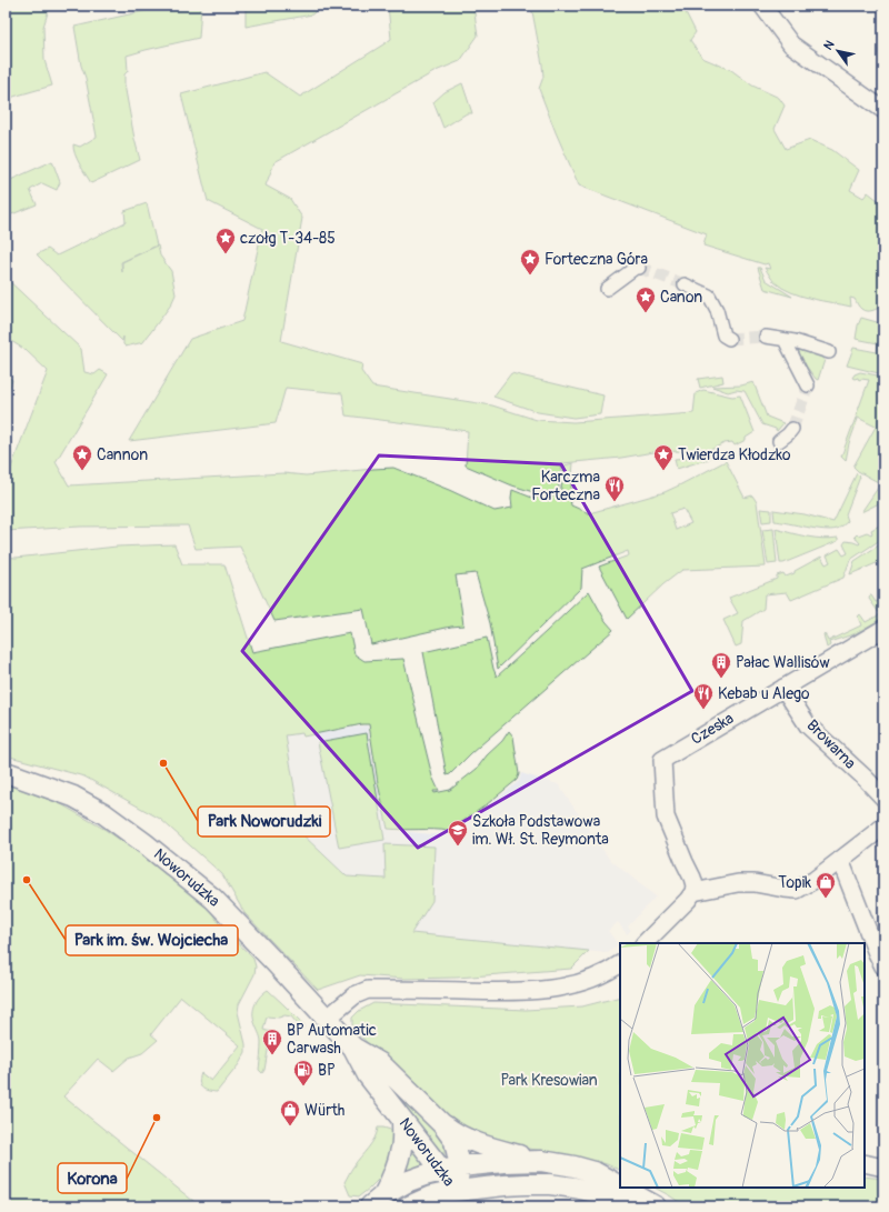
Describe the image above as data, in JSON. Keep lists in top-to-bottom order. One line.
{"streets":{"street":["Czeska","Browarna","Noworudzka"]},"crossings":[["Czeska","Browarna"]],"parks":["Park Kresowian"],"places":{"place":["czołg T-34-85","Forteczna Góra","Canon","Cannon","Twierdza Kłodzko"],"restaurant":["Karczma Forteczna","Kebab u Alego"],"building":["Pałac Wallisów","BP Automatic Carwash"],"other":["Park Noworudzki","Park im. św. Wojciecha","Korona"],"school or university":["Szkoła Podstawowa im. Wł. St. Reymonta"],"shop":["Topik","Würth"],"fuel station":["BP"]},"north":"top left"}
